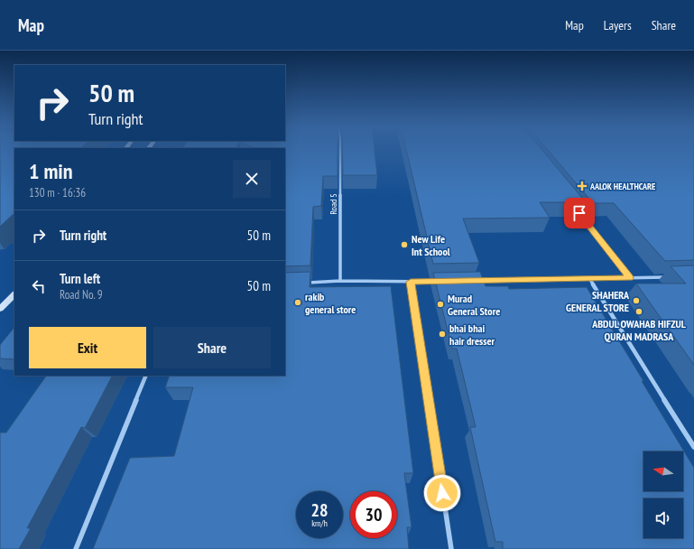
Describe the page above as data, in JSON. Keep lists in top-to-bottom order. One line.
{"streets":{"street":["Road 5"]},"places":{"health":["AALOK HEALTHCARE"],"other":["New Life Int School","SHAHERA GENERAL STORE","rakib general store","Murad General Store","ABDUL OWAHAB HIFZUL QURAN MADRASA","bhai bhai hair dresser"]},"north":"left","page":{"header":"Map","nav":["Map","Layers","Share"],"turn":["50 m","Turn right"],"heading":["1 min","130 m · 16:36"],"list":[{"name":"Turn right","value":"50 m"},{"name":"Turn left","note":"Road No. 9","value":"50 m"}],"buttons":["Exit","Share"],"speed":"28 km/h","limit":"30"}}
